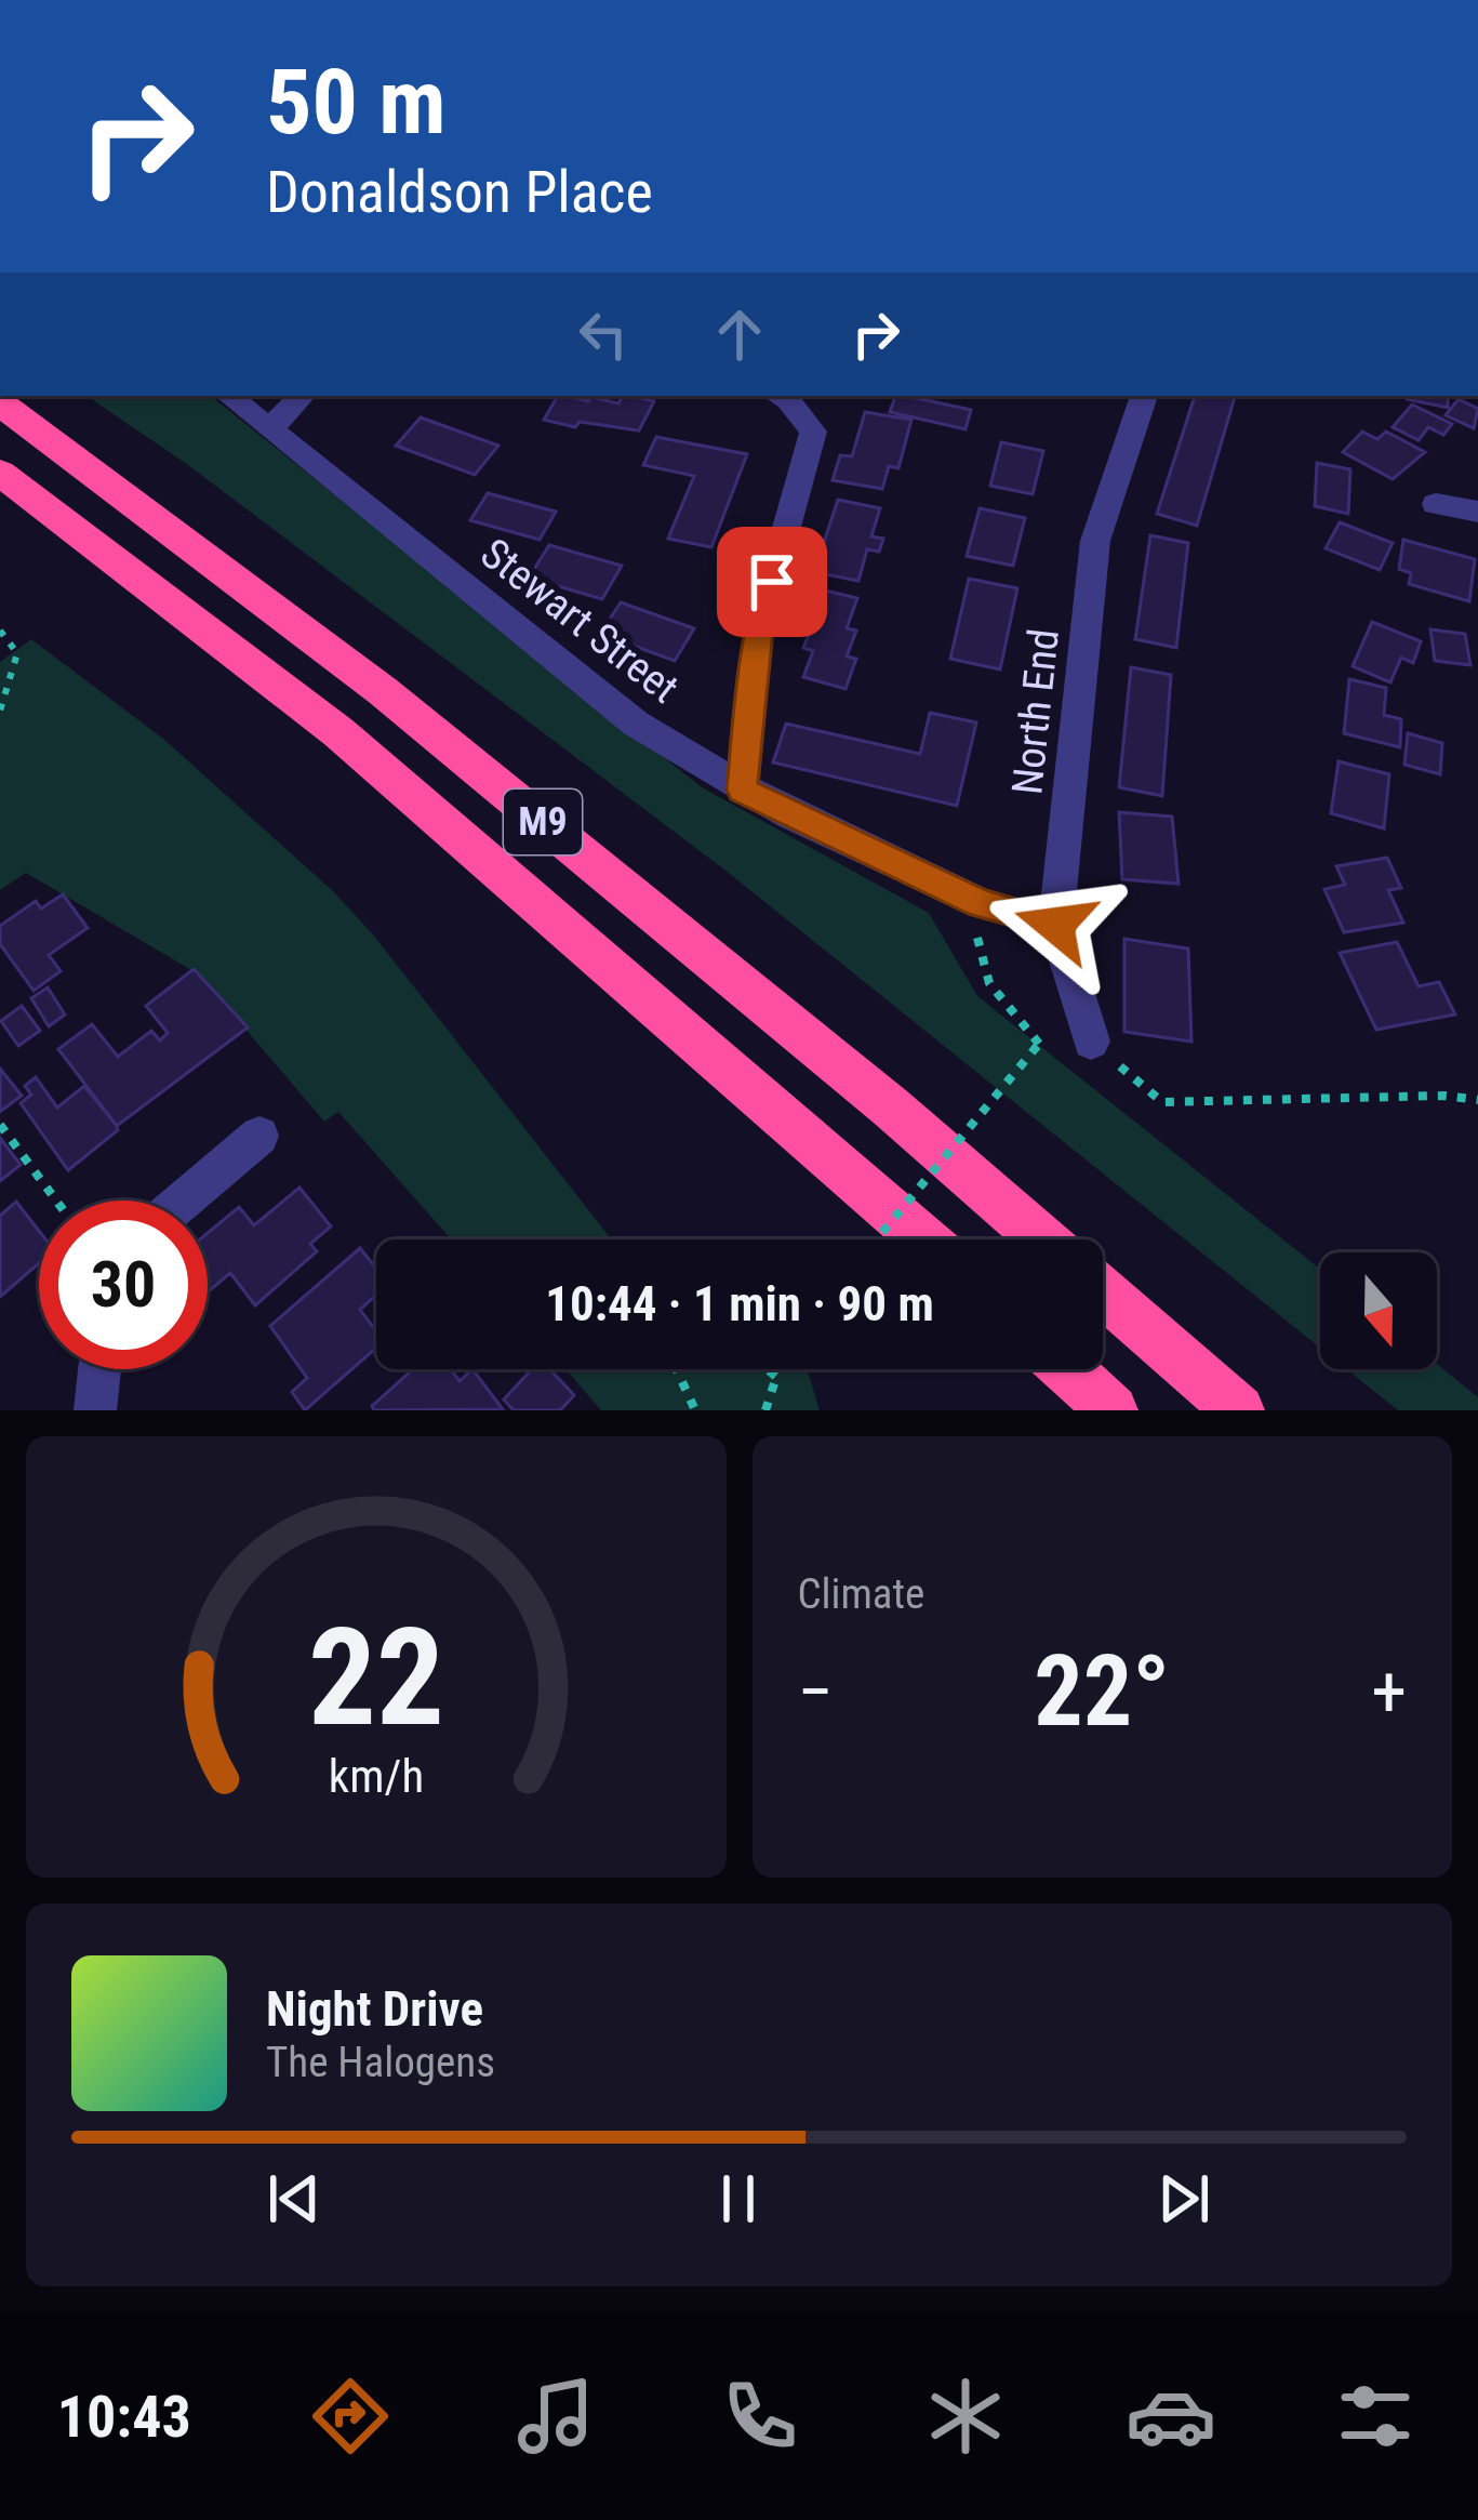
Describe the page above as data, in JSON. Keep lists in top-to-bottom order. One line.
{"streets":{"highway":["M9"],"street":["Stewart Street","North End"]},"crossings":[["Stewart Street","North End"]],"north":"bottom","page":{"turn":["50 m","Donaldson Place"],"limit":"30","trip":"10:44 · 1 min · 90 m","tile":"Climate","heat":["−","22°","+"],"song":["Night Drive","The Halogens"],"tabs":"10:43","gauge":["22","km/h"]}}
